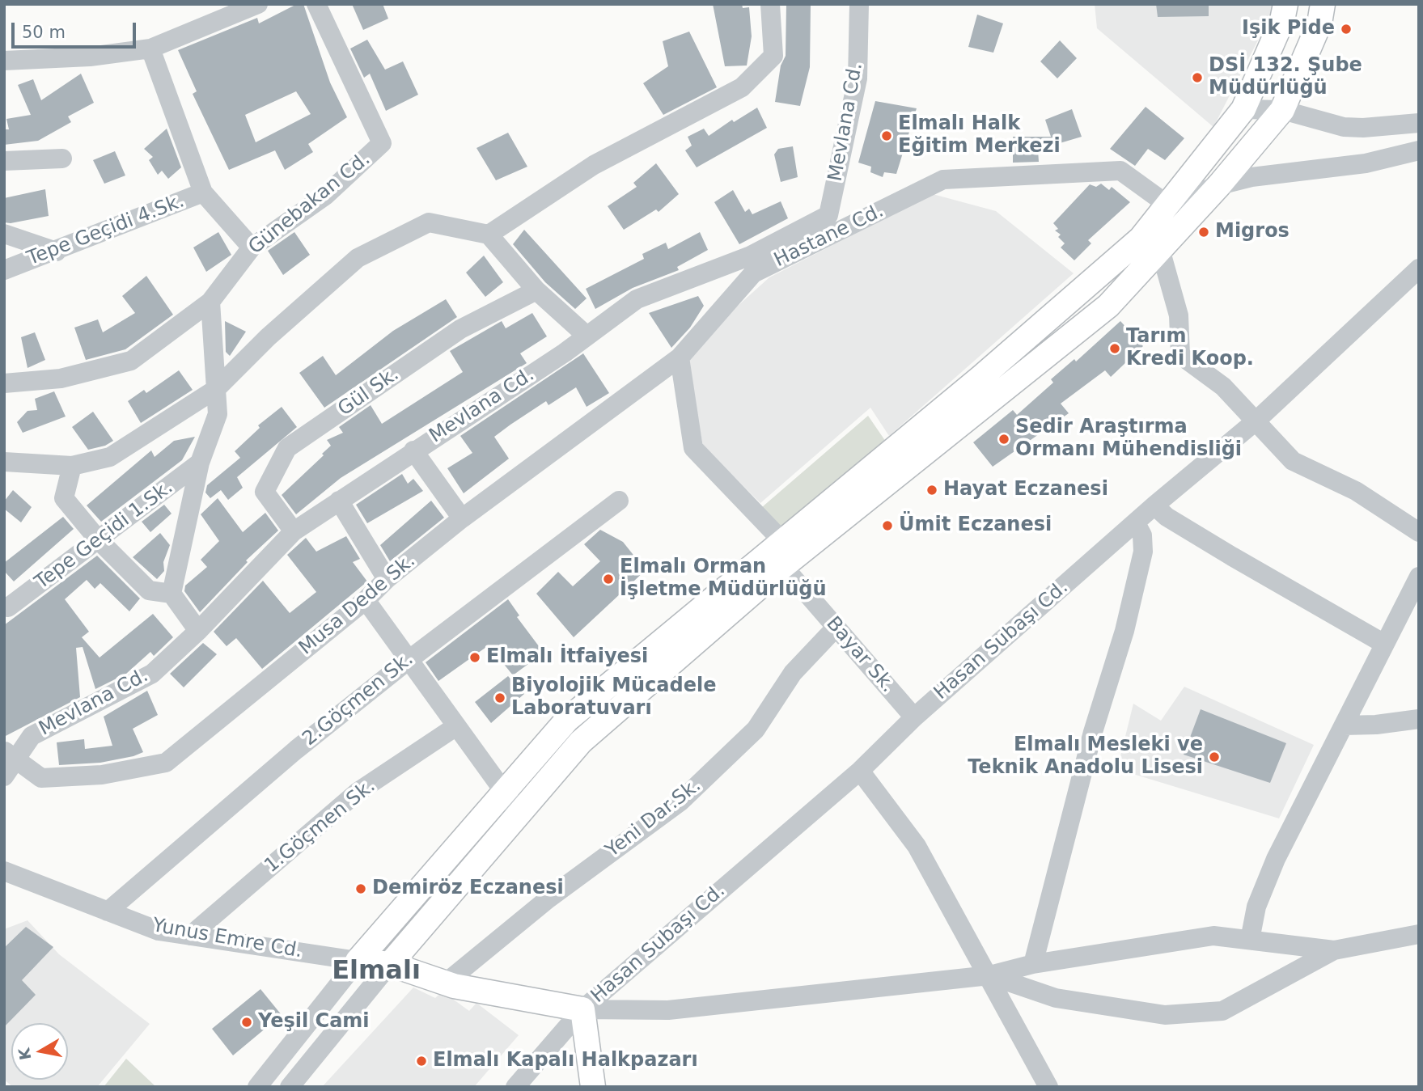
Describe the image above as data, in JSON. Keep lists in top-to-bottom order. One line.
{"streets":{"street":["Mevlana Cd.","Günebakan Cd.","Tepe Geçidi 4.Sk.","Hastane Cd.","Gül Sk.","Tepe Geçidi 1.Sk.","Musa Dede Sk.","Hasan Subaşı Cd.","Bayar Sk.","2.Göçmen Sk.","Yeni Dar.Sk.","1.Göçmen Sk.","Yunus Emre Cd."]},"crossings":[["Mevlana Cd.","Hastane Cd."],["Mevlana Cd.","Gül Sk."],["Mevlana Cd.","Musa Dede Sk."],["Günebakan Cd.","Tepe Geçidi 4.Sk."],["Hastane Cd.","Musa Dede Sk."],["Hasan Subaşı Cd.","Bayar Sk."],["Bayar Sk.","Yeni Dar.Sk."],["2.Göçmen Sk.","Yunus Emre Cd."],["1.Göçmen Sk.","Yunus Emre Cd."]],"districts":["Elmalı"],"places":["Işik Pide","DSİ 132. Şube Müdürlüğü","Elmalı Halk Eğitim Merkezi","Migros","Tarım Kredi Koop.","Sedir Araştırma Ormanı Mühendisliği","Hayat Eczanesi","Ümit Eczanesi","Elmalı Orman İşletme Müdürlüğü","Elmalı İtfaiyesi","Biyolojik Mücadele Laboratuvarı","Elmalı Mesleki ve Teknik Anadolu Lisesi","Demiröz Eczanesi","Yeşil Cami","Elmalı Kapalı Halkpazarı"],"scale_bar":"50 m","north":"left"}
